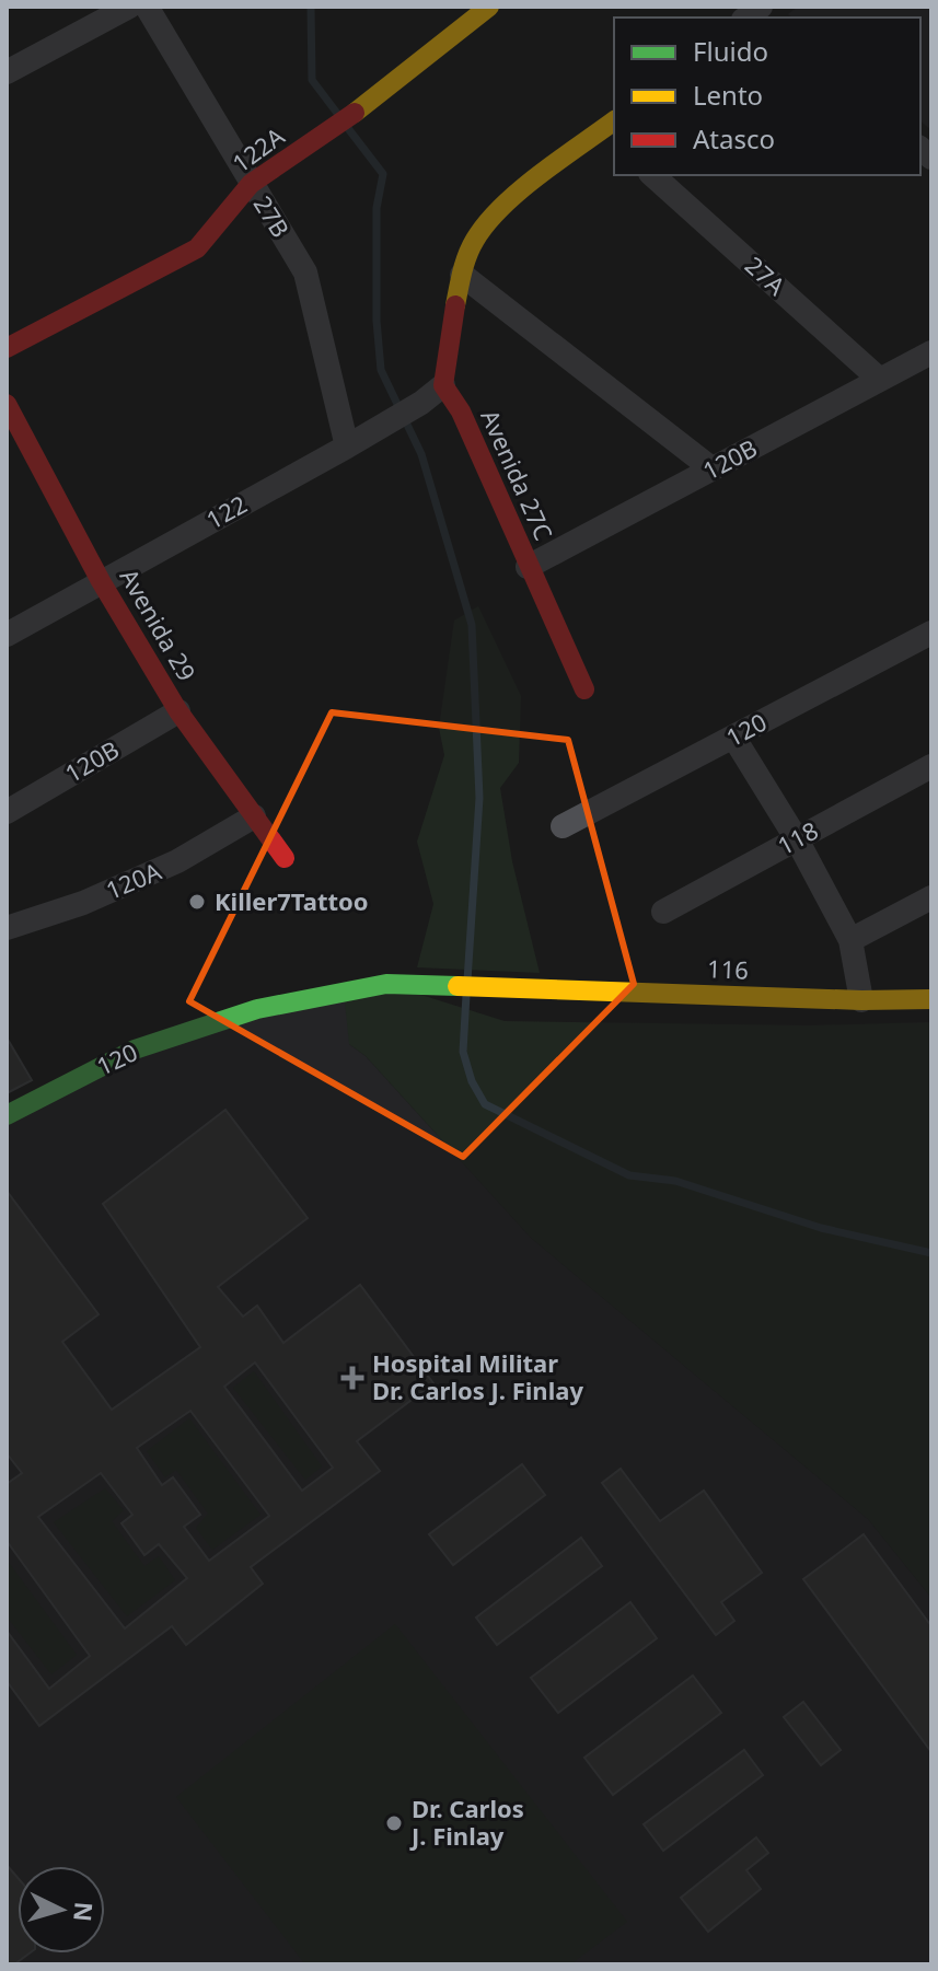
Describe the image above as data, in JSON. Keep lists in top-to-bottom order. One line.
{"streets":{"street":["122A","27B","27A","120B","Avenida 27C","122","Avenida 29","120","118","120A","116"]},"crossings":[["122A","27B"],["27B","122"],["27A","120B"],["120B","Avenida 27C"],["120B","Avenida 29"],["Avenida 27C","122"],["122","Avenida 29"],["Avenida 29","120A"],["120","116"]],"places":{"other":["Killer7Tattoo","Dr. Carlos J. Finlay"],"health":["Hospital Militar Dr. Carlos J. Finlay"]},"legend":["Fluido","Lento","Atasco"],"north":"right"}
